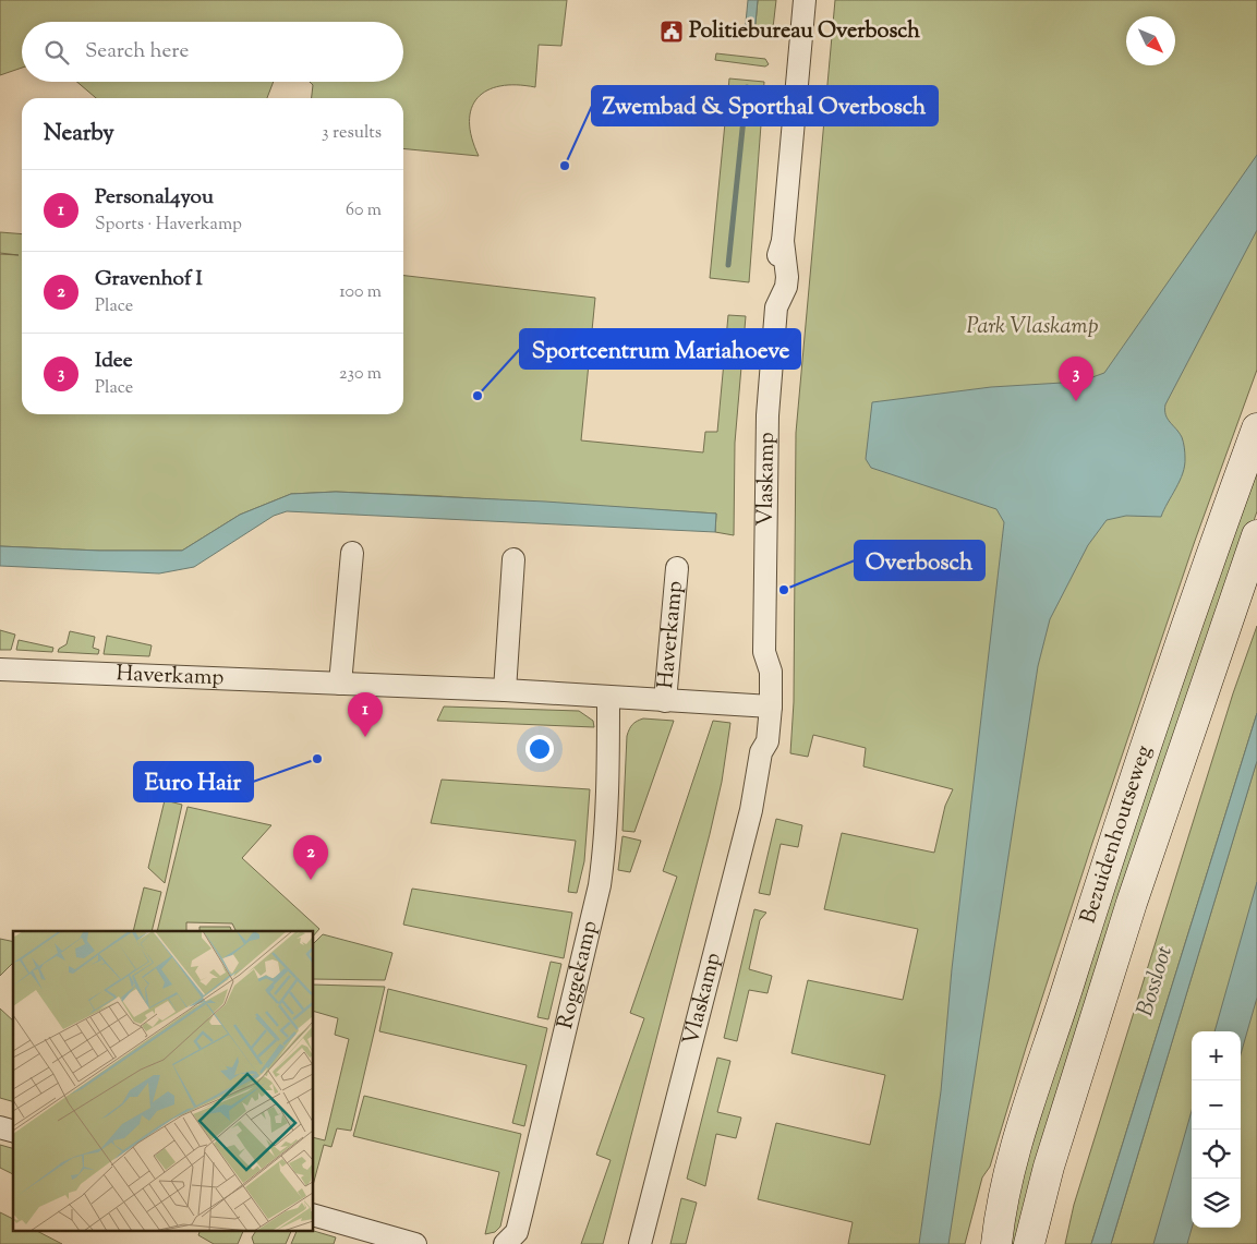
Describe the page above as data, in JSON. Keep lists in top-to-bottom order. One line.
{"streets":{"main road":["Bezuidenhoutseweg"],"street":["Vlaskamp","Haverkamp","Roggekamp"]},"crossings":[["Vlaskamp","Haverkamp"],["Haverkamp","Roggekamp"]],"water":["Bossloot"],"parks":["Park Vlaskamp"],"places":{"public building":["Politiebureau Overbosch"],"other":["Zwembad & Sporthal Overbosch","Sportcentrum Mariahoeve","Overbosch","Euro Hair"]},"north":"bottom right","page":{"search":"Search here","heading":["Nearby","3 results"],"list":[{"mark":"1","name":"Personal4you","note":"Sports · Haverkamp","value":"60 m"},{"mark":"2","name":"Gravenhof I","note":"Place","value":"100 m"},{"mark":"3","name":"Idee","note":"Place","value":"230 m"}],"pins":["3","1","2"],"map_buttons":["+","−"]}}
